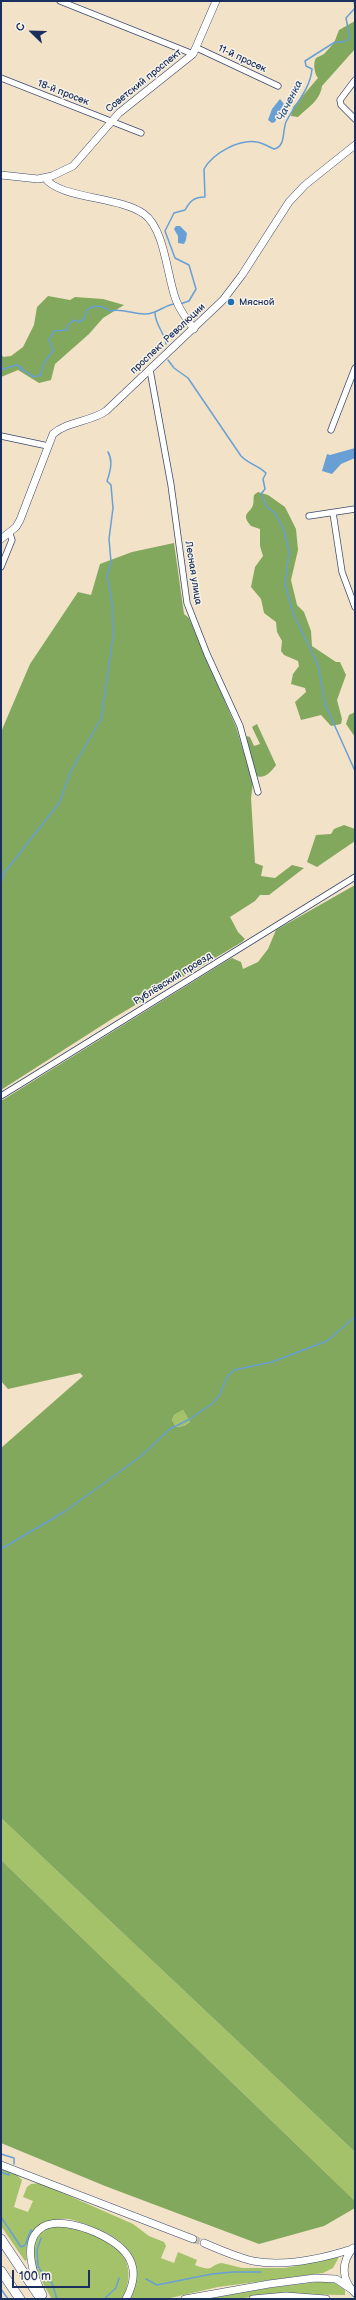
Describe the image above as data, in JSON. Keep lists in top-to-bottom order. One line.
{"streets":{"street":["11-й просек","Советский проспект","18-й просек","проспект Революции","Лесная улица","Рублёвский проезд"]},"crossings":[["11-й просек","Советский проспект"],["Советский проспект","18-й просек"],["проспект Революции","Лесная улица"]],"water":["Чаченка"],"places":["Мясной"],"scale_bar":"100 m","north":"top left"}
